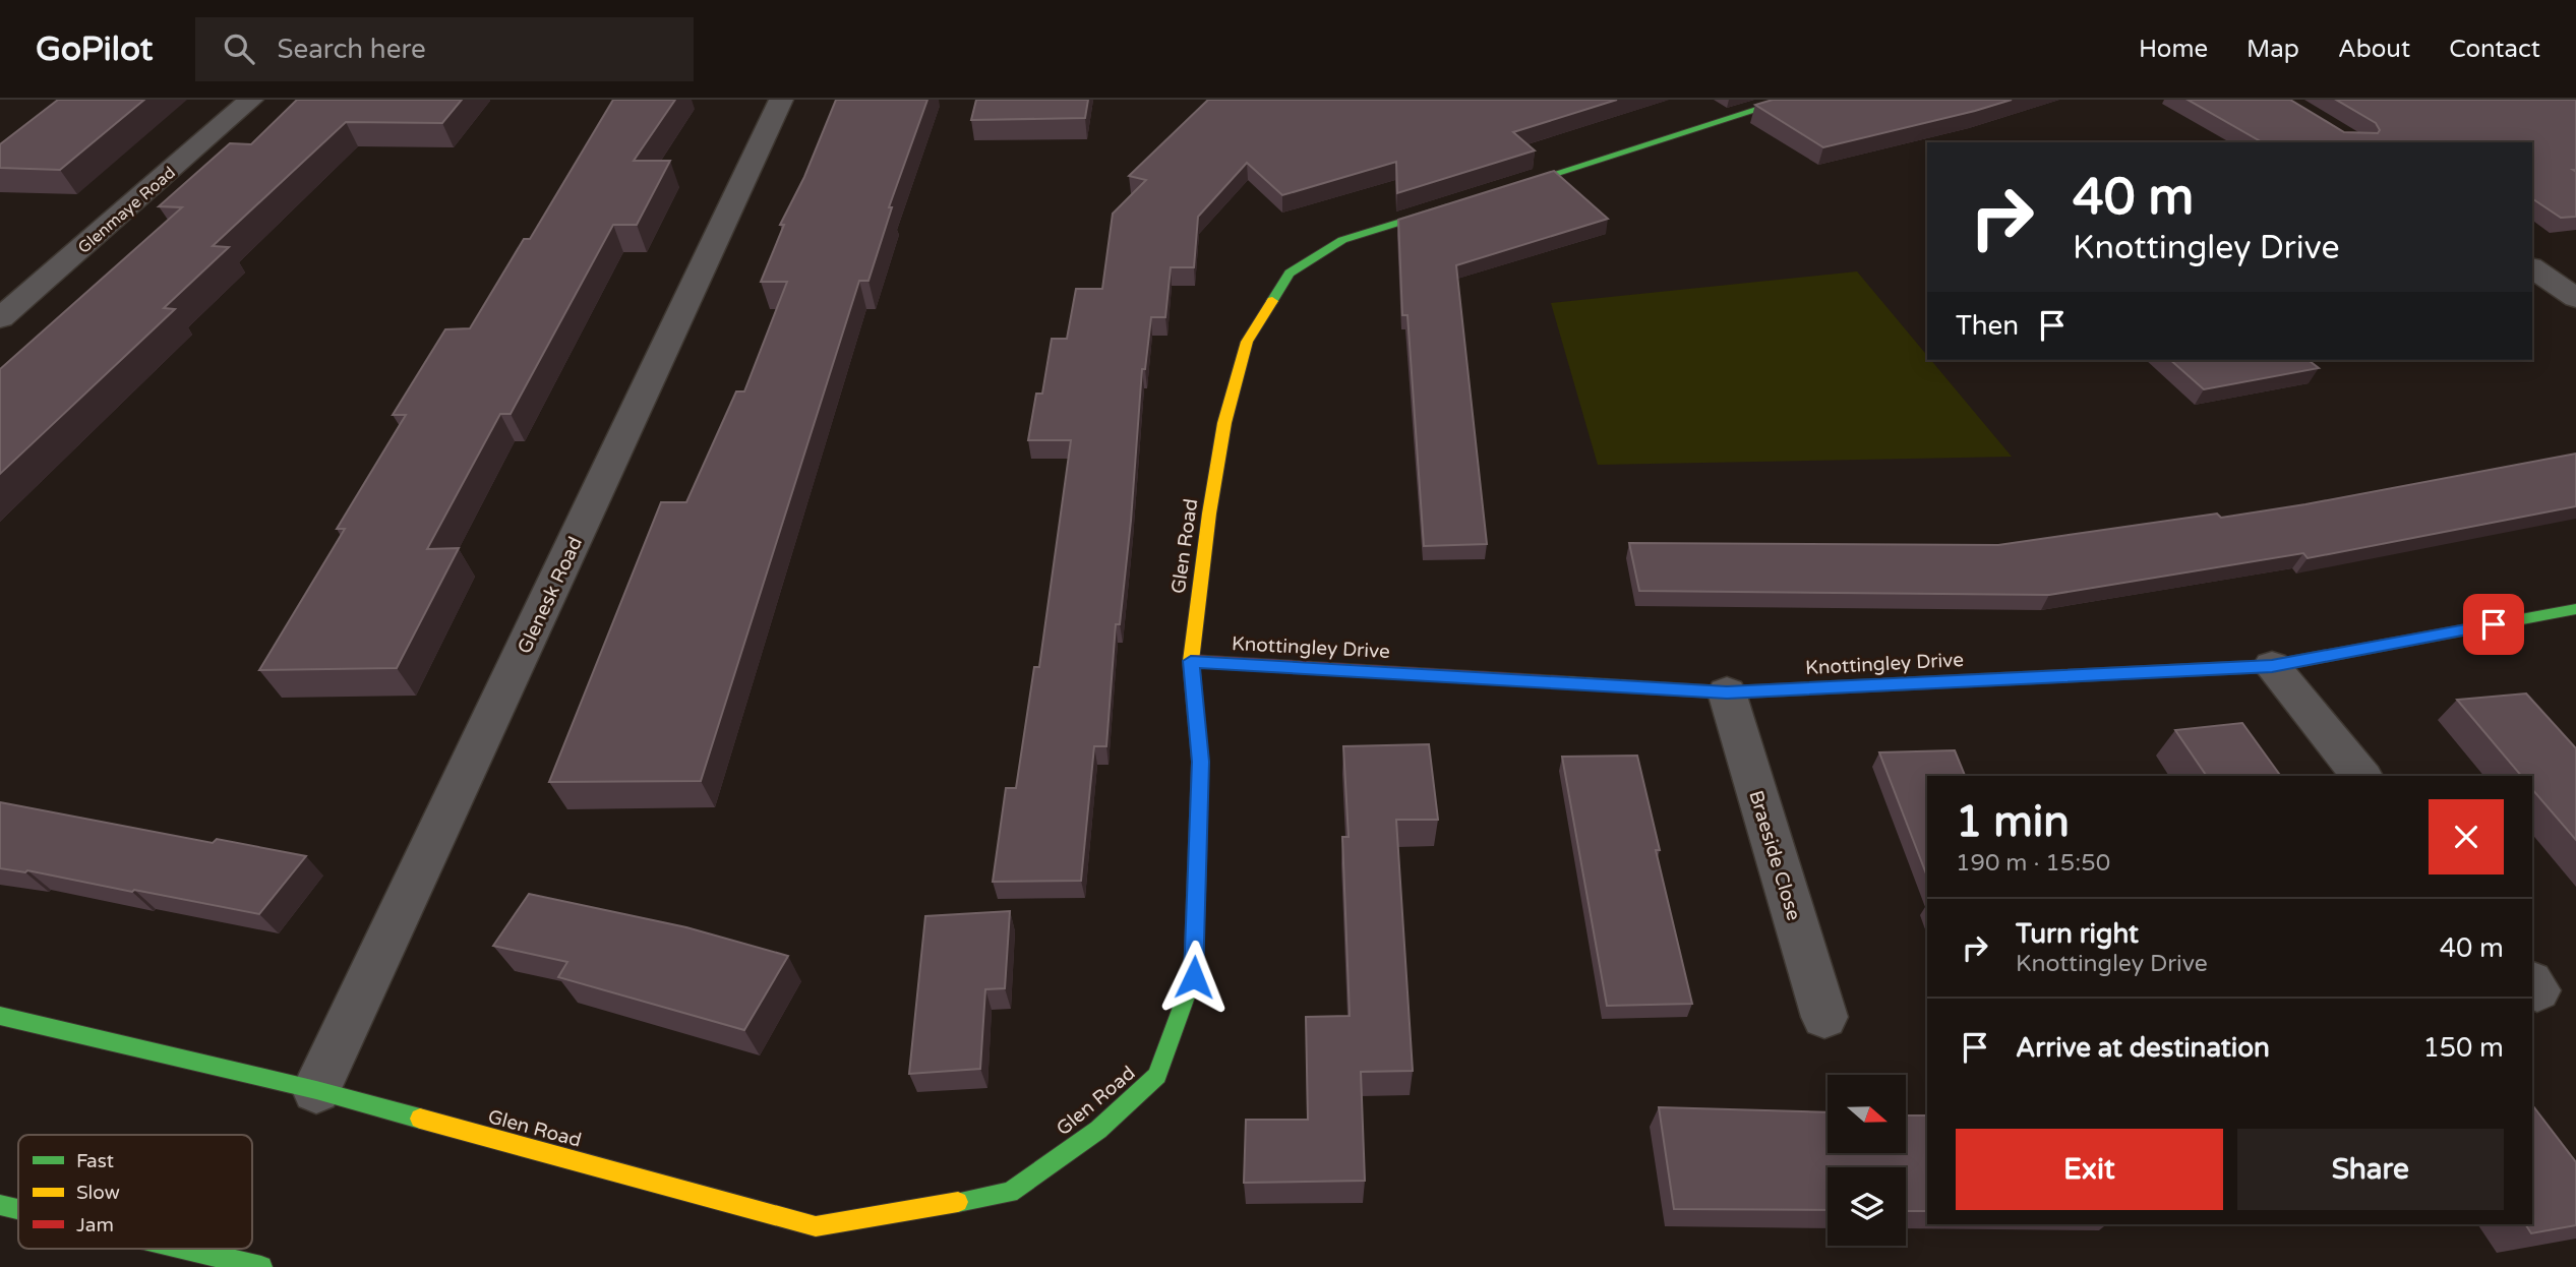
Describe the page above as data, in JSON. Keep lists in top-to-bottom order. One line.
{"streets":{"street":["Glenmaye Road","Glen Road","Glenesk Road","Knottingley Drive","Braeside Close"]},"crossings":[["Glen Road","Glenesk Road"],["Glen Road","Knottingley Drive"],["Knottingley Drive","Braeside Close"]],"legend":["Fast","Slow","Jam"],"north":"right","page":{"header":"GoPilot","search":"Search here","nav":["Home","Map","About","Contact"],"turn":["40 m","Knottingley Drive"],"then":"Then","heading":["1 min","190 m · 15:50"],"list":[{"name":"Turn right","note":"Knottingley Drive","value":"40 m"},{"name":"Arrive at destination","value":"150 m"}],"buttons":["Exit","Share"]}}
